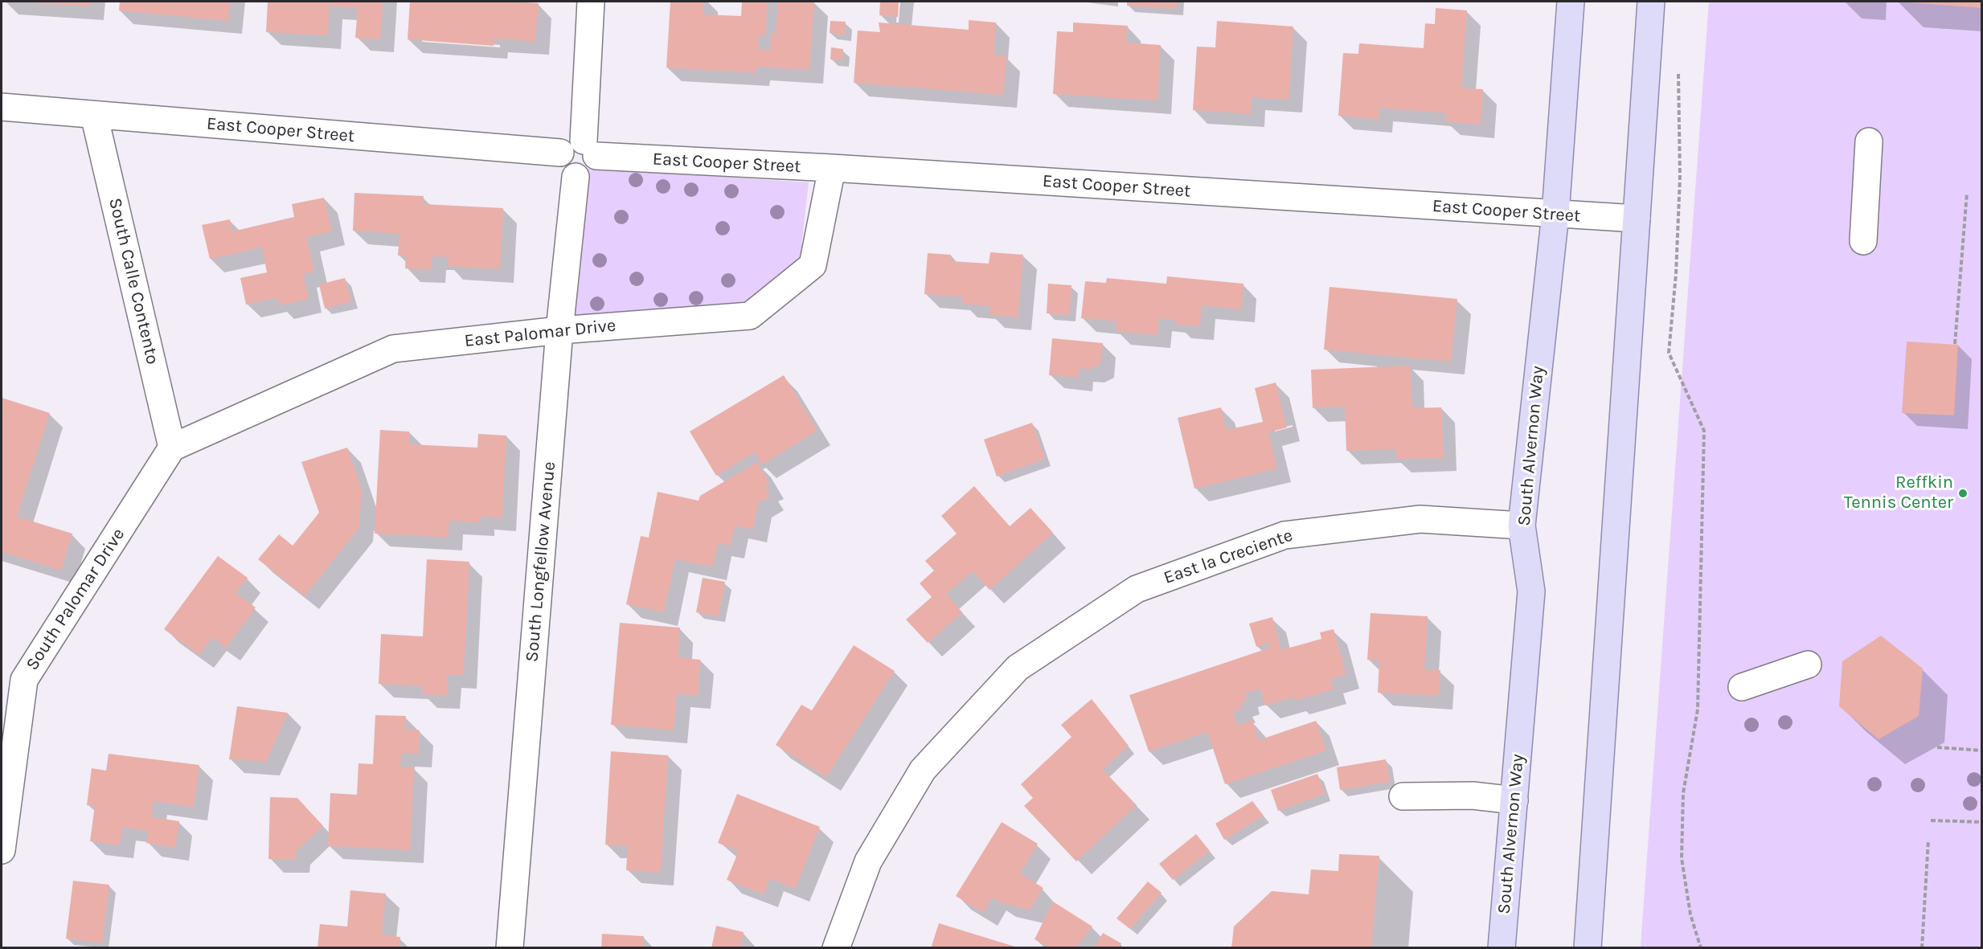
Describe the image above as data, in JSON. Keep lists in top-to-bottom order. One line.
{"streets":{"main road":["South Alvernon Way"],"street":["East Cooper Street","South Calle Contento","East Palomar Drive","East la Creciente","South Longfellow Avenue","South Palomar Drive"]},"crossings":[["East Cooper Street","South Calle Contento"],["East Cooper Street","East Palomar Drive"],["East Cooper Street","South Alvernon Way"],["East Cooper Street","South Longfellow Avenue"],["South Calle Contento","East Palomar Drive"],["South Calle Contento","South Palomar Drive"],["East Palomar Drive","South Longfellow Avenue"],["East Palomar Drive","South Palomar Drive"],["South Alvernon Way","East la Creciente"]],"places":["Reffkin Tennis Center"]}
